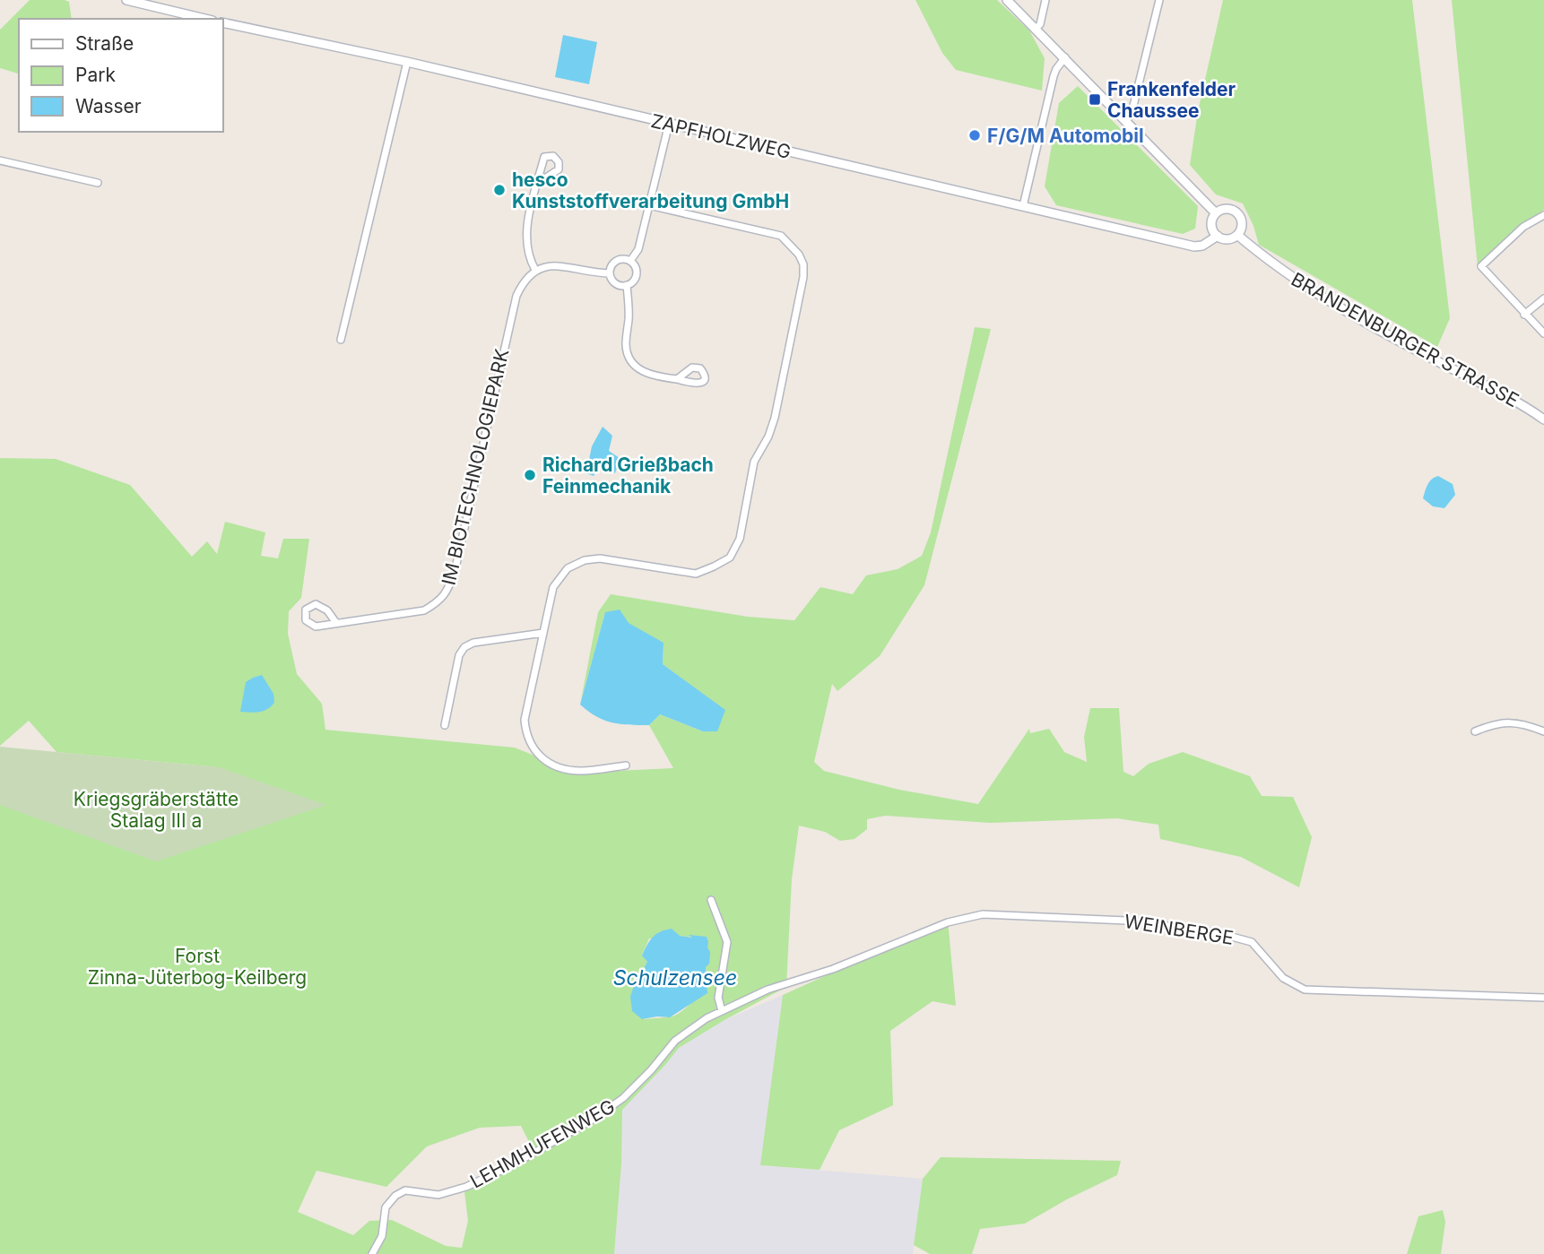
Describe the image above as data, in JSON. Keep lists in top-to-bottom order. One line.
{"streets":{"street":["ZAPFHOLZWEG","BRANDENBURGER STRASSE","IM BIOTECHNOLOGIEPARK","WEINBERGE","LEHMHUFENWEG"]},"crossings":[["ZAPFHOLZWEG","BRANDENBURGER STRASSE"],["WEINBERGE","LEHMHUFENWEG"]],"water":["Schulzensee"],"parks":["Kriegsgräberstätte Stalag III a","Forst Zinna-Jüterbog-Keilberg"],"places":{"transit":["Frankenfelder Chaussee"],"other":["F/G/M Automobil","hesco Kunststoffverarbeitung GmbH","Richard Grießbach Feinmechanik"]},"legend":["Straße","Park","Wasser"]}
